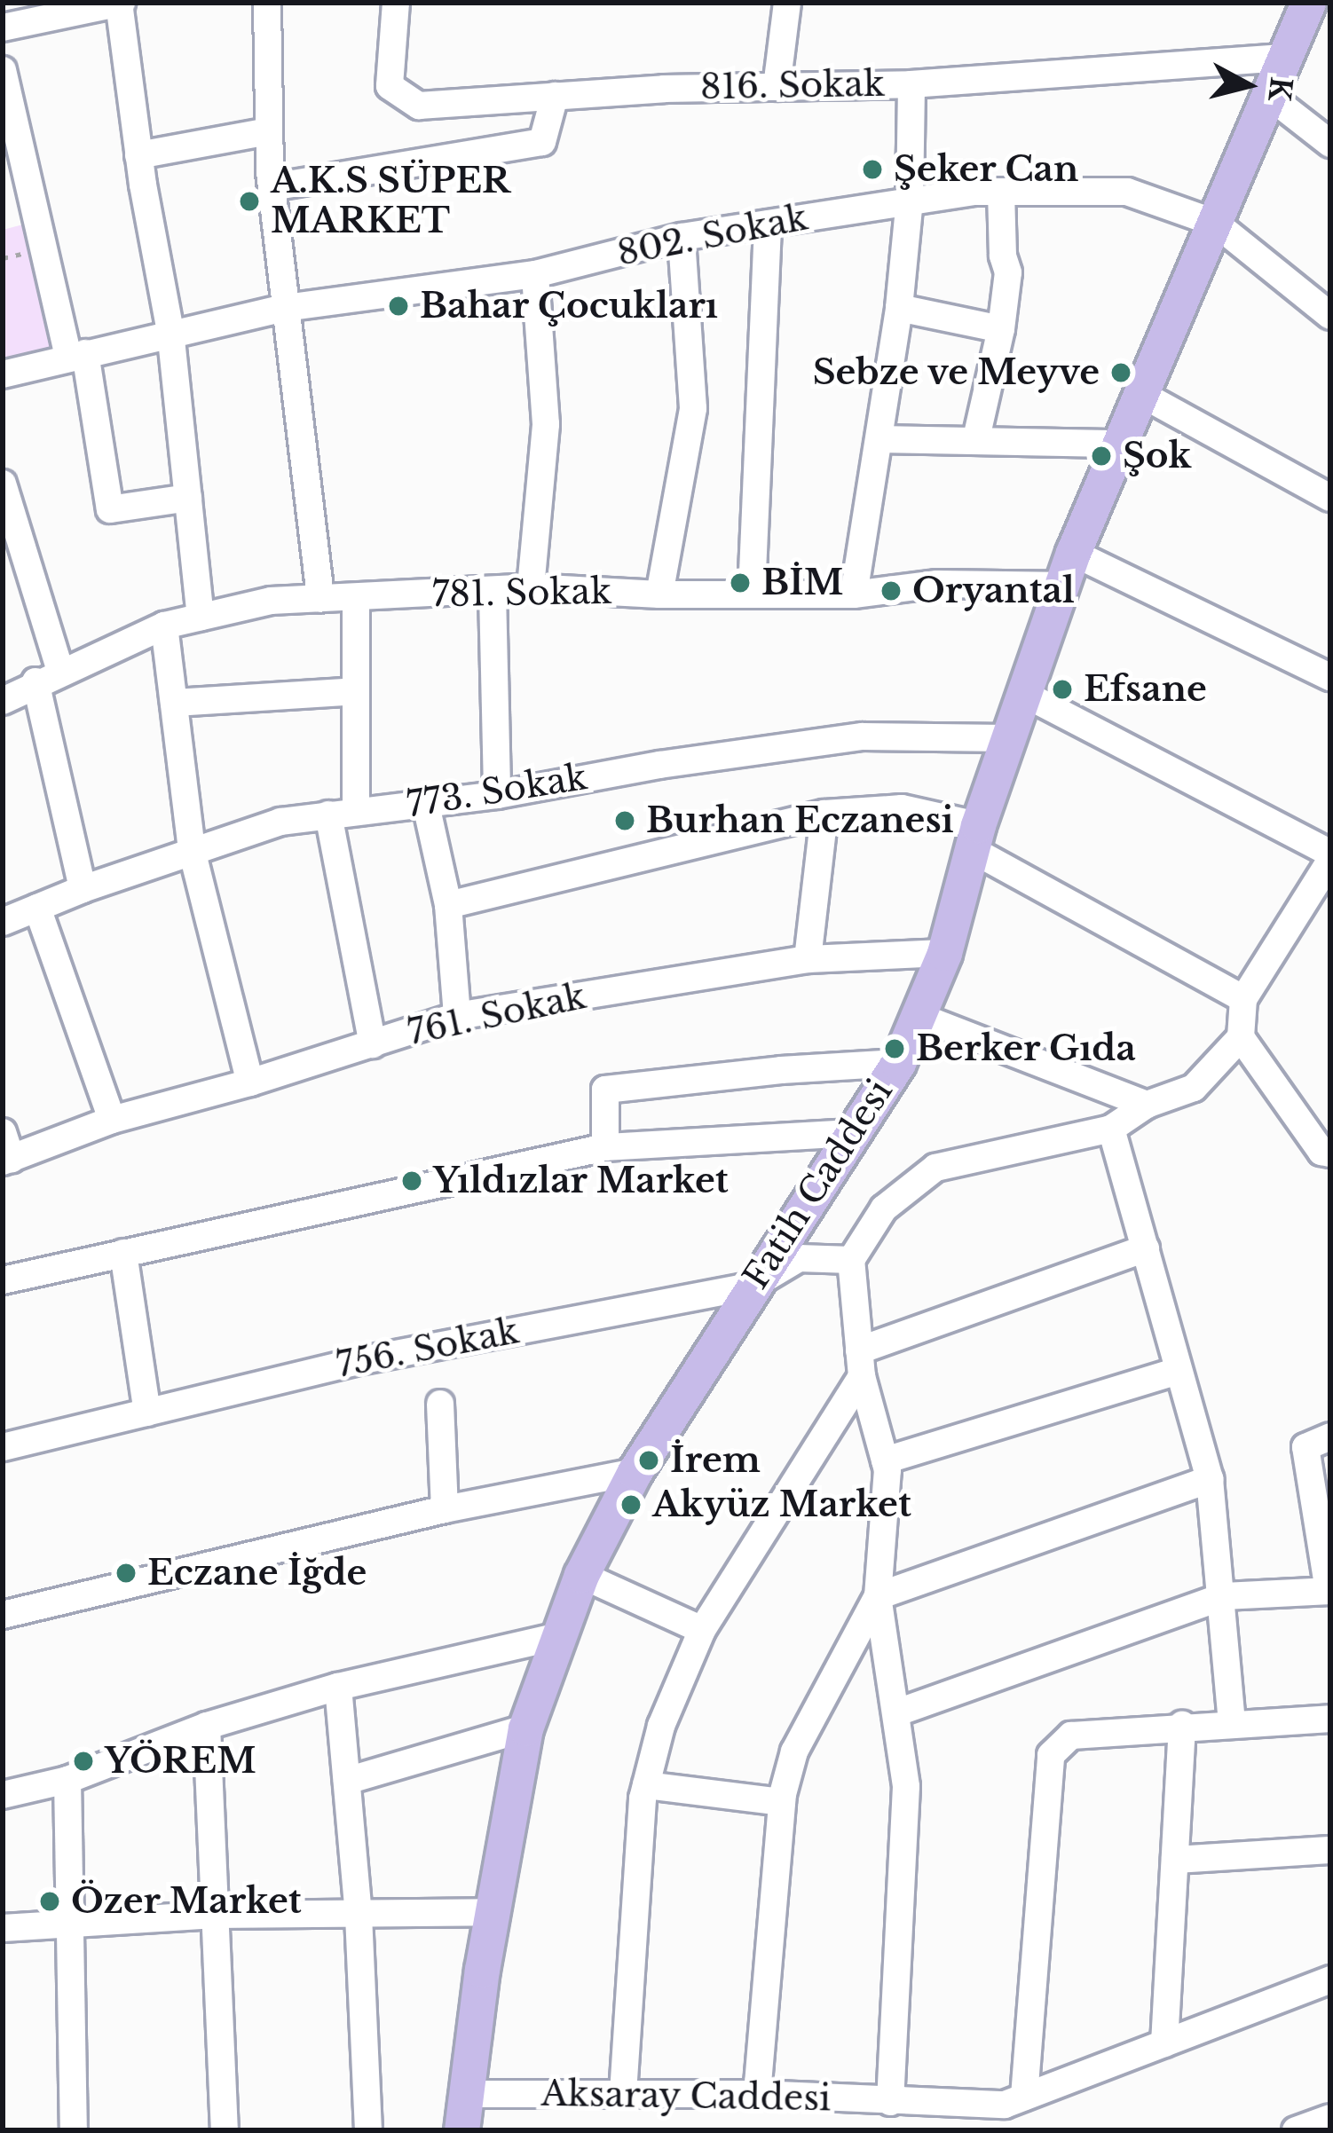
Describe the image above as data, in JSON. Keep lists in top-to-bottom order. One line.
{"streets":{"main road":["Fatih Caddesi"],"street":["816. Sokak","802. Sokak","781. Sokak","773. Sokak","761. Sokak","756. Sokak","Aksaray Caddesi"]},"crossings":[["816. Sokak","Fatih Caddesi"],["802. Sokak","Fatih Caddesi"],["781. Sokak","Fatih Caddesi"],["773. Sokak","Fatih Caddesi"],["761. Sokak","Fatih Caddesi"],["Fatih Caddesi","756. Sokak"],["Fatih Caddesi","Aksaray Caddesi"]],"places":["Şeker Can","A.K.S SÜPER MARKET","Bahar Çocukları","Sebze ve Meyve","Şok","BİM","Oryantal","Efsane","Burhan Eczanesi","Berker Gıda","Yıldızlar Market","İrem","Akyüz Market","Eczane İğde","YÖREM","Özer Market"],"north":"right"}
